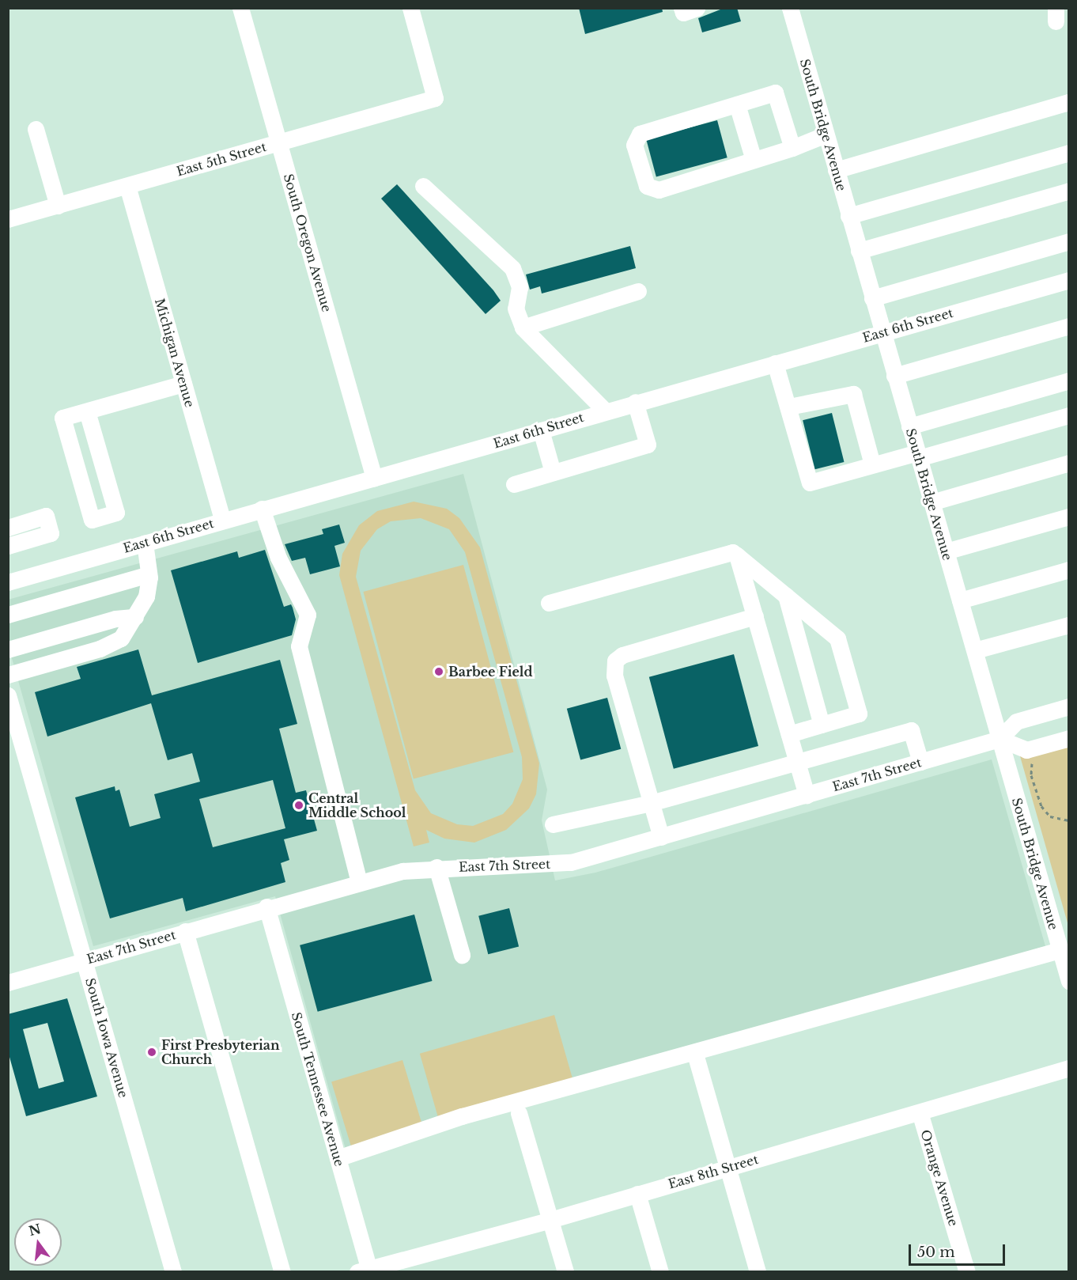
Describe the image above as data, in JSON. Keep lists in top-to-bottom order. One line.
{"streets":{"street":["South Bridge Avenue","East 5th Street","South Oregon Avenue","East 6th Street","Michigan Avenue","East 7th Street","South Iowa Avenue","South Tennessee Avenue","East 8th Street","Orange Avenue"]},"crossings":[["South Bridge Avenue","East 6th Street"],["South Bridge Avenue","East 7th Street"],["East 5th Street","South Oregon Avenue"],["East 5th Street","Michigan Avenue"],["South Oregon Avenue","East 6th Street"],["East 6th Street","Michigan Avenue"],["East 7th Street","South Iowa Avenue"],["East 7th Street","South Tennessee Avenue"],["South Tennessee Avenue","East 8th Street"],["East 8th Street","Orange Avenue"]],"places":["Barbee Field","Central Middle School","First Presbyterian Church"],"scale_bar":"50 m","north":"top"}
